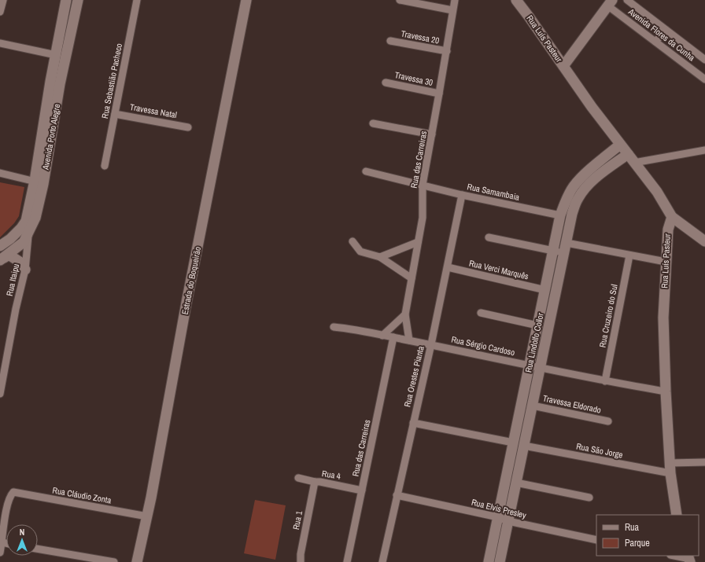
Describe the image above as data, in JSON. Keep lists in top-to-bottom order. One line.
{"streets":{"street":["Avenida Flores da Cunha","Travessa 20","Rua Luís Pasteur","Travessa 30","Rua Sebastião Pacheco","Travessa Natal","Avenida Porto Alegre","Rua das Carreiras","Rua Samambaia","Rua Verci Marquês","Rua Itaipu","Estrada do Boqueirão","Rua Cruzeiro do Sul","Rua Lindolfo Collor","Rua Sérgio Cardoso","Rua Orestes Pianta","Travessa Eldorado","Rua São Jorge","Rua 4","Rua Cláudio Zonta","Rua Elvis Presley","Rua 1"]},"crossings":[["Travessa 20","Rua das Carreiras"],["Rua Luís Pasteur","Rua Lindolfo Collor"],["Rua Luís Pasteur","Rua Sérgio Cardoso"],["Rua Luís Pasteur","Rua São Jorge"],["Travessa 30","Rua das Carreiras"],["Rua Sebastião Pacheco","Travessa Natal"],["Avenida Porto Alegre","Rua Itaipu"],["Rua das Carreiras","Rua Samambaia"],["Rua das Carreiras","Rua Sérgio Cardoso"],["Rua das Carreiras","Rua 4"],["Rua Samambaia","Rua Lindolfo Collor"],["Rua Samambaia","Rua Orestes Pianta"],["Rua Verci Marquês","Rua Lindolfo Collor"],["Rua Verci Marquês","Rua Orestes Pianta"],["Estrada do Boqueirão","Rua Cláudio Zonta"],["Rua Cruzeiro do Sul","Rua Sérgio Cardoso"],["Rua Lindolfo Collor","Rua Sérgio Cardoso"],["Rua Lindolfo Collor","Travessa Eldorado"],["Rua Lindolfo Collor","Rua São Jorge"],["Rua Lindolfo Collor","Rua Elvis Presley"],["Rua Sérgio Cardoso","Rua Orestes Pianta"],["Rua Orestes Pianta","Rua Elvis Presley"],["Rua 4","Rua 1"]],"legend":["Rua","Parque"],"north":"top"}
